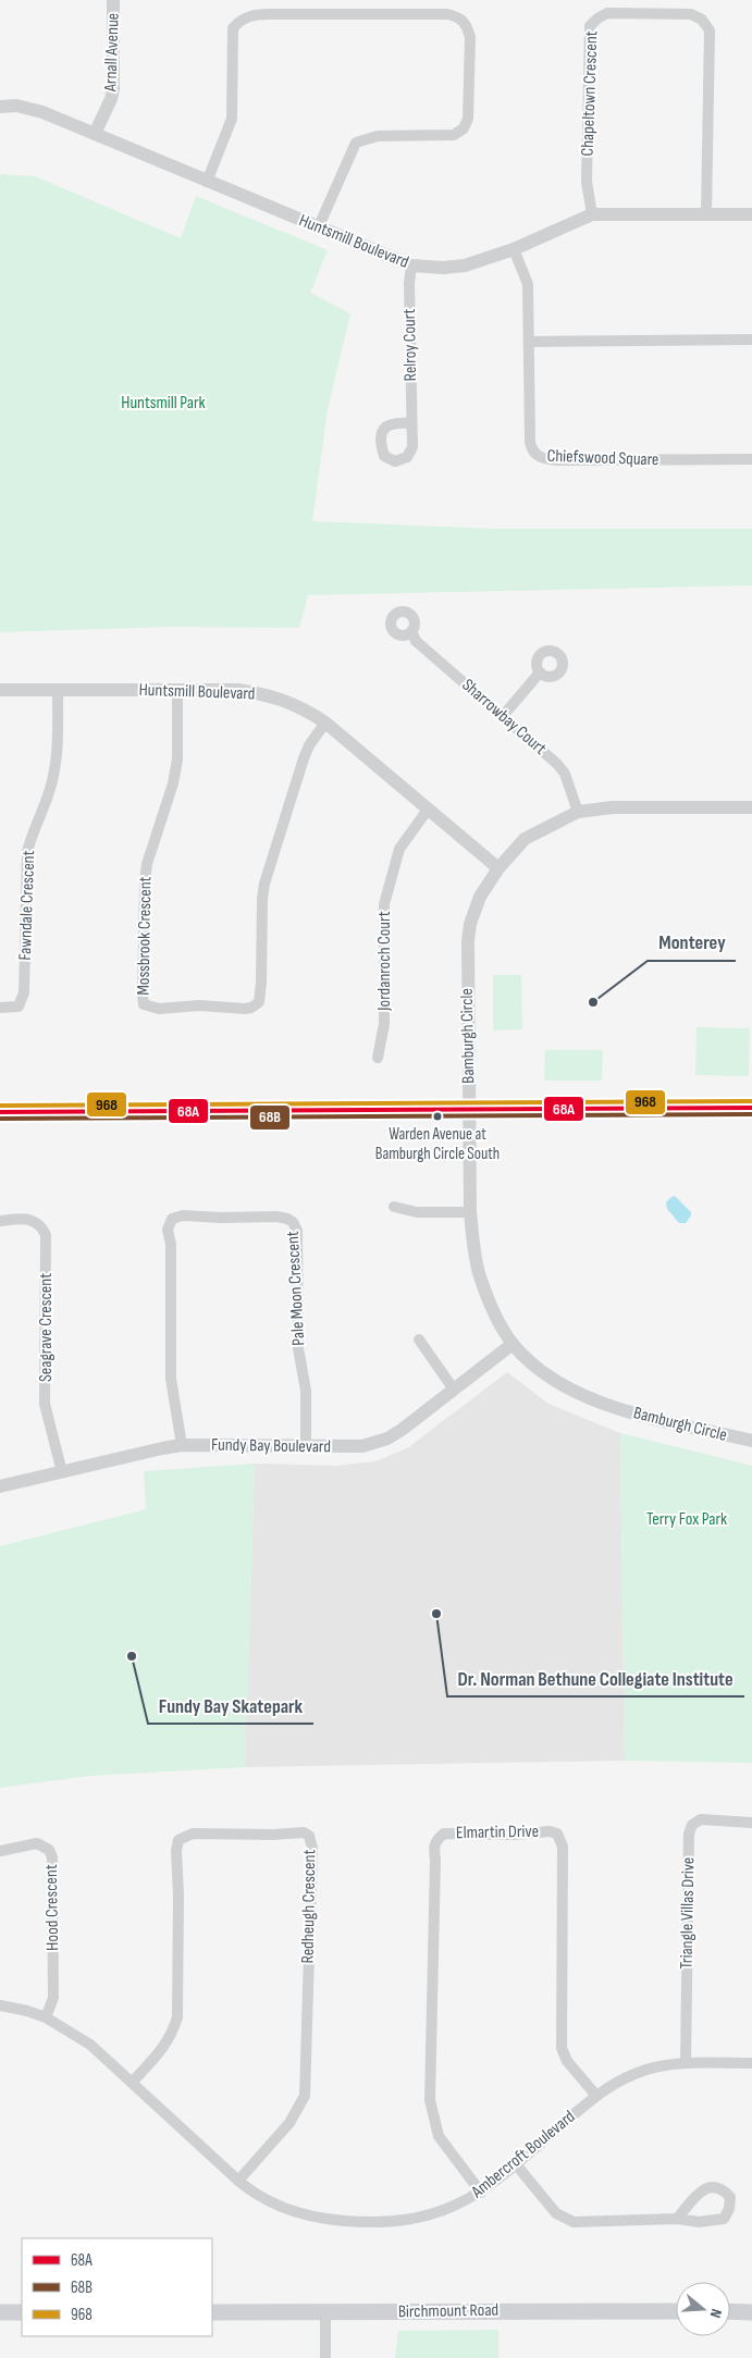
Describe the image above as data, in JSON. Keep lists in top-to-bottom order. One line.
{"streets":{"main road":["Birchmount Road"],"street":["Arnall Avenue","Chapeltown Crescent","Huntsmill Boulevard","Relroy Court","Chiefswood Square","Sharrowbay Court","Fawndale Crescent","Mossbrook Crescent","Jordanroch Court","Bamburgh Circle","Pale Moon Crescent","Seagrave Crescent","Fundy Bay Boulevard","Elmartin Drive","Redheugh Crescent","Hood Crescent","Triangle Villas Drive","Ambercroft Boulevard"]},"crossings":[["Arnall Avenue","Huntsmill Boulevard"],["Chapeltown Crescent","Huntsmill Boulevard"],["Huntsmill Boulevard","Relroy Court"],["Huntsmill Boulevard","Chiefswood Square"],["Huntsmill Boulevard","Fawndale Crescent"],["Huntsmill Boulevard","Mossbrook Crescent"],["Huntsmill Boulevard","Jordanroch Court"],["Huntsmill Boulevard","Bamburgh Circle"],["Sharrowbay Court","Bamburgh Circle"],["Bamburgh Circle","Fundy Bay Boulevard"],["Pale Moon Crescent","Fundy Bay Boulevard"],["Seagrave Crescent","Fundy Bay Boulevard"],["Elmartin Drive","Ambercroft Boulevard"],["Redheugh Crescent","Ambercroft Boulevard"],["Hood Crescent","Ambercroft Boulevard"],["Triangle Villas Drive","Ambercroft Boulevard"]],"parks":["Huntsmill Park","Terry Fox Park"],"places":["Monterey","Warden Avenue at Bamburgh Circle South","Dr. Norman Bethune Collegiate Institute","Fundy Bay Skatepark"],"lines":["transit line 968","transit line 68A","transit line 68B"],"legend":["68A","68B","968"],"north":"right"}
